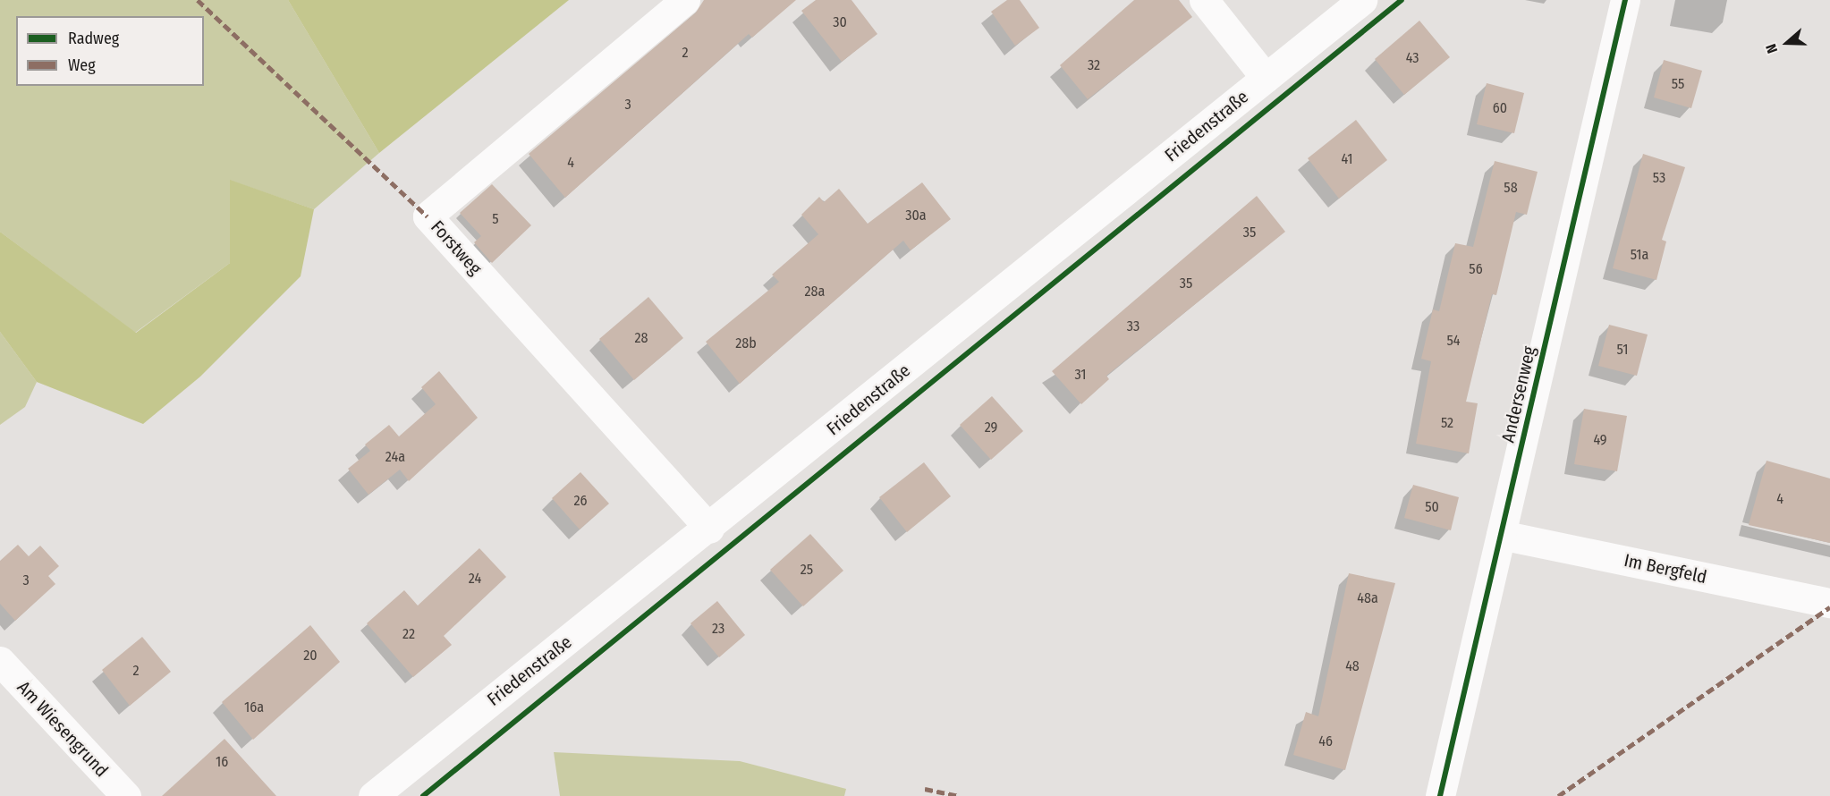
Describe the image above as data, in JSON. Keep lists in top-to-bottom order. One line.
{"streets":{"street":["Friedenstraße","Forstweg","Andersenweg","Im Bergfeld","Am Wiesengrund"]},"crossings":[["Friedenstraße","Forstweg"],["Andersenweg","Im Bergfeld"]],"house_numbers":["30","2","43","32","55","3","60","41","4","53","58","30a","5","35","51a","56","35","28a","33","28","54","28b","51","31","52","29","49","24a","4","26","50","25","24","3","48a","23","22","20","48","2","16a","46","16"],"legend":["Radweg","Weg"],"north":"left"}
